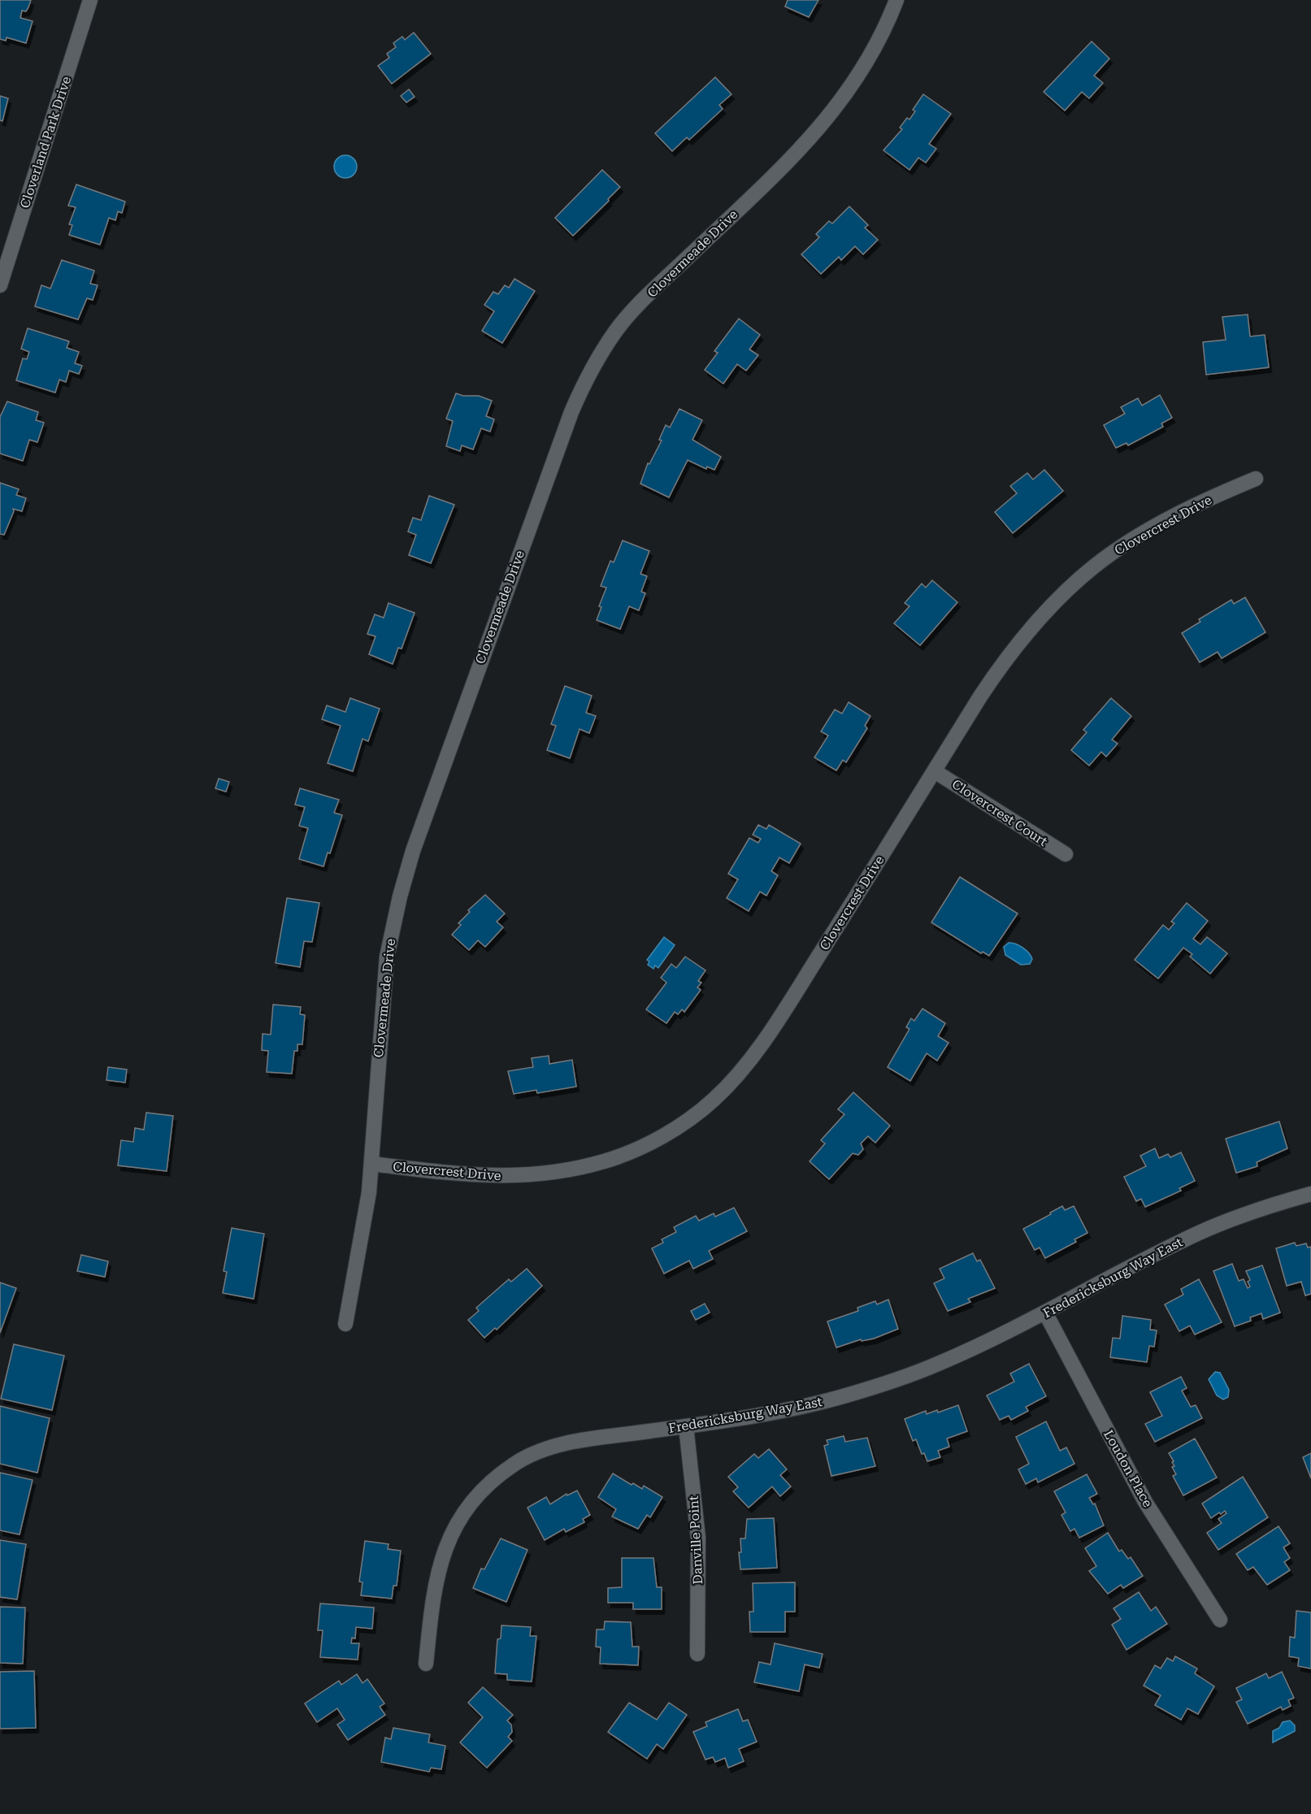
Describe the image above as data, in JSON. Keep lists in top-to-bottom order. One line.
{"streets":{"street":["Cloverland Park Drive","Clovermeade Drive","Clovercrest Drive","Clovercrest Court","Fredericksburg Way East","Loudon Place","Danville Point"]},"crossings":[["Clovermeade Drive","Clovercrest Drive"],["Clovercrest Drive","Clovercrest Court"],["Fredericksburg Way East","Loudon Place"],["Fredericksburg Way East","Danville Point"]]}
